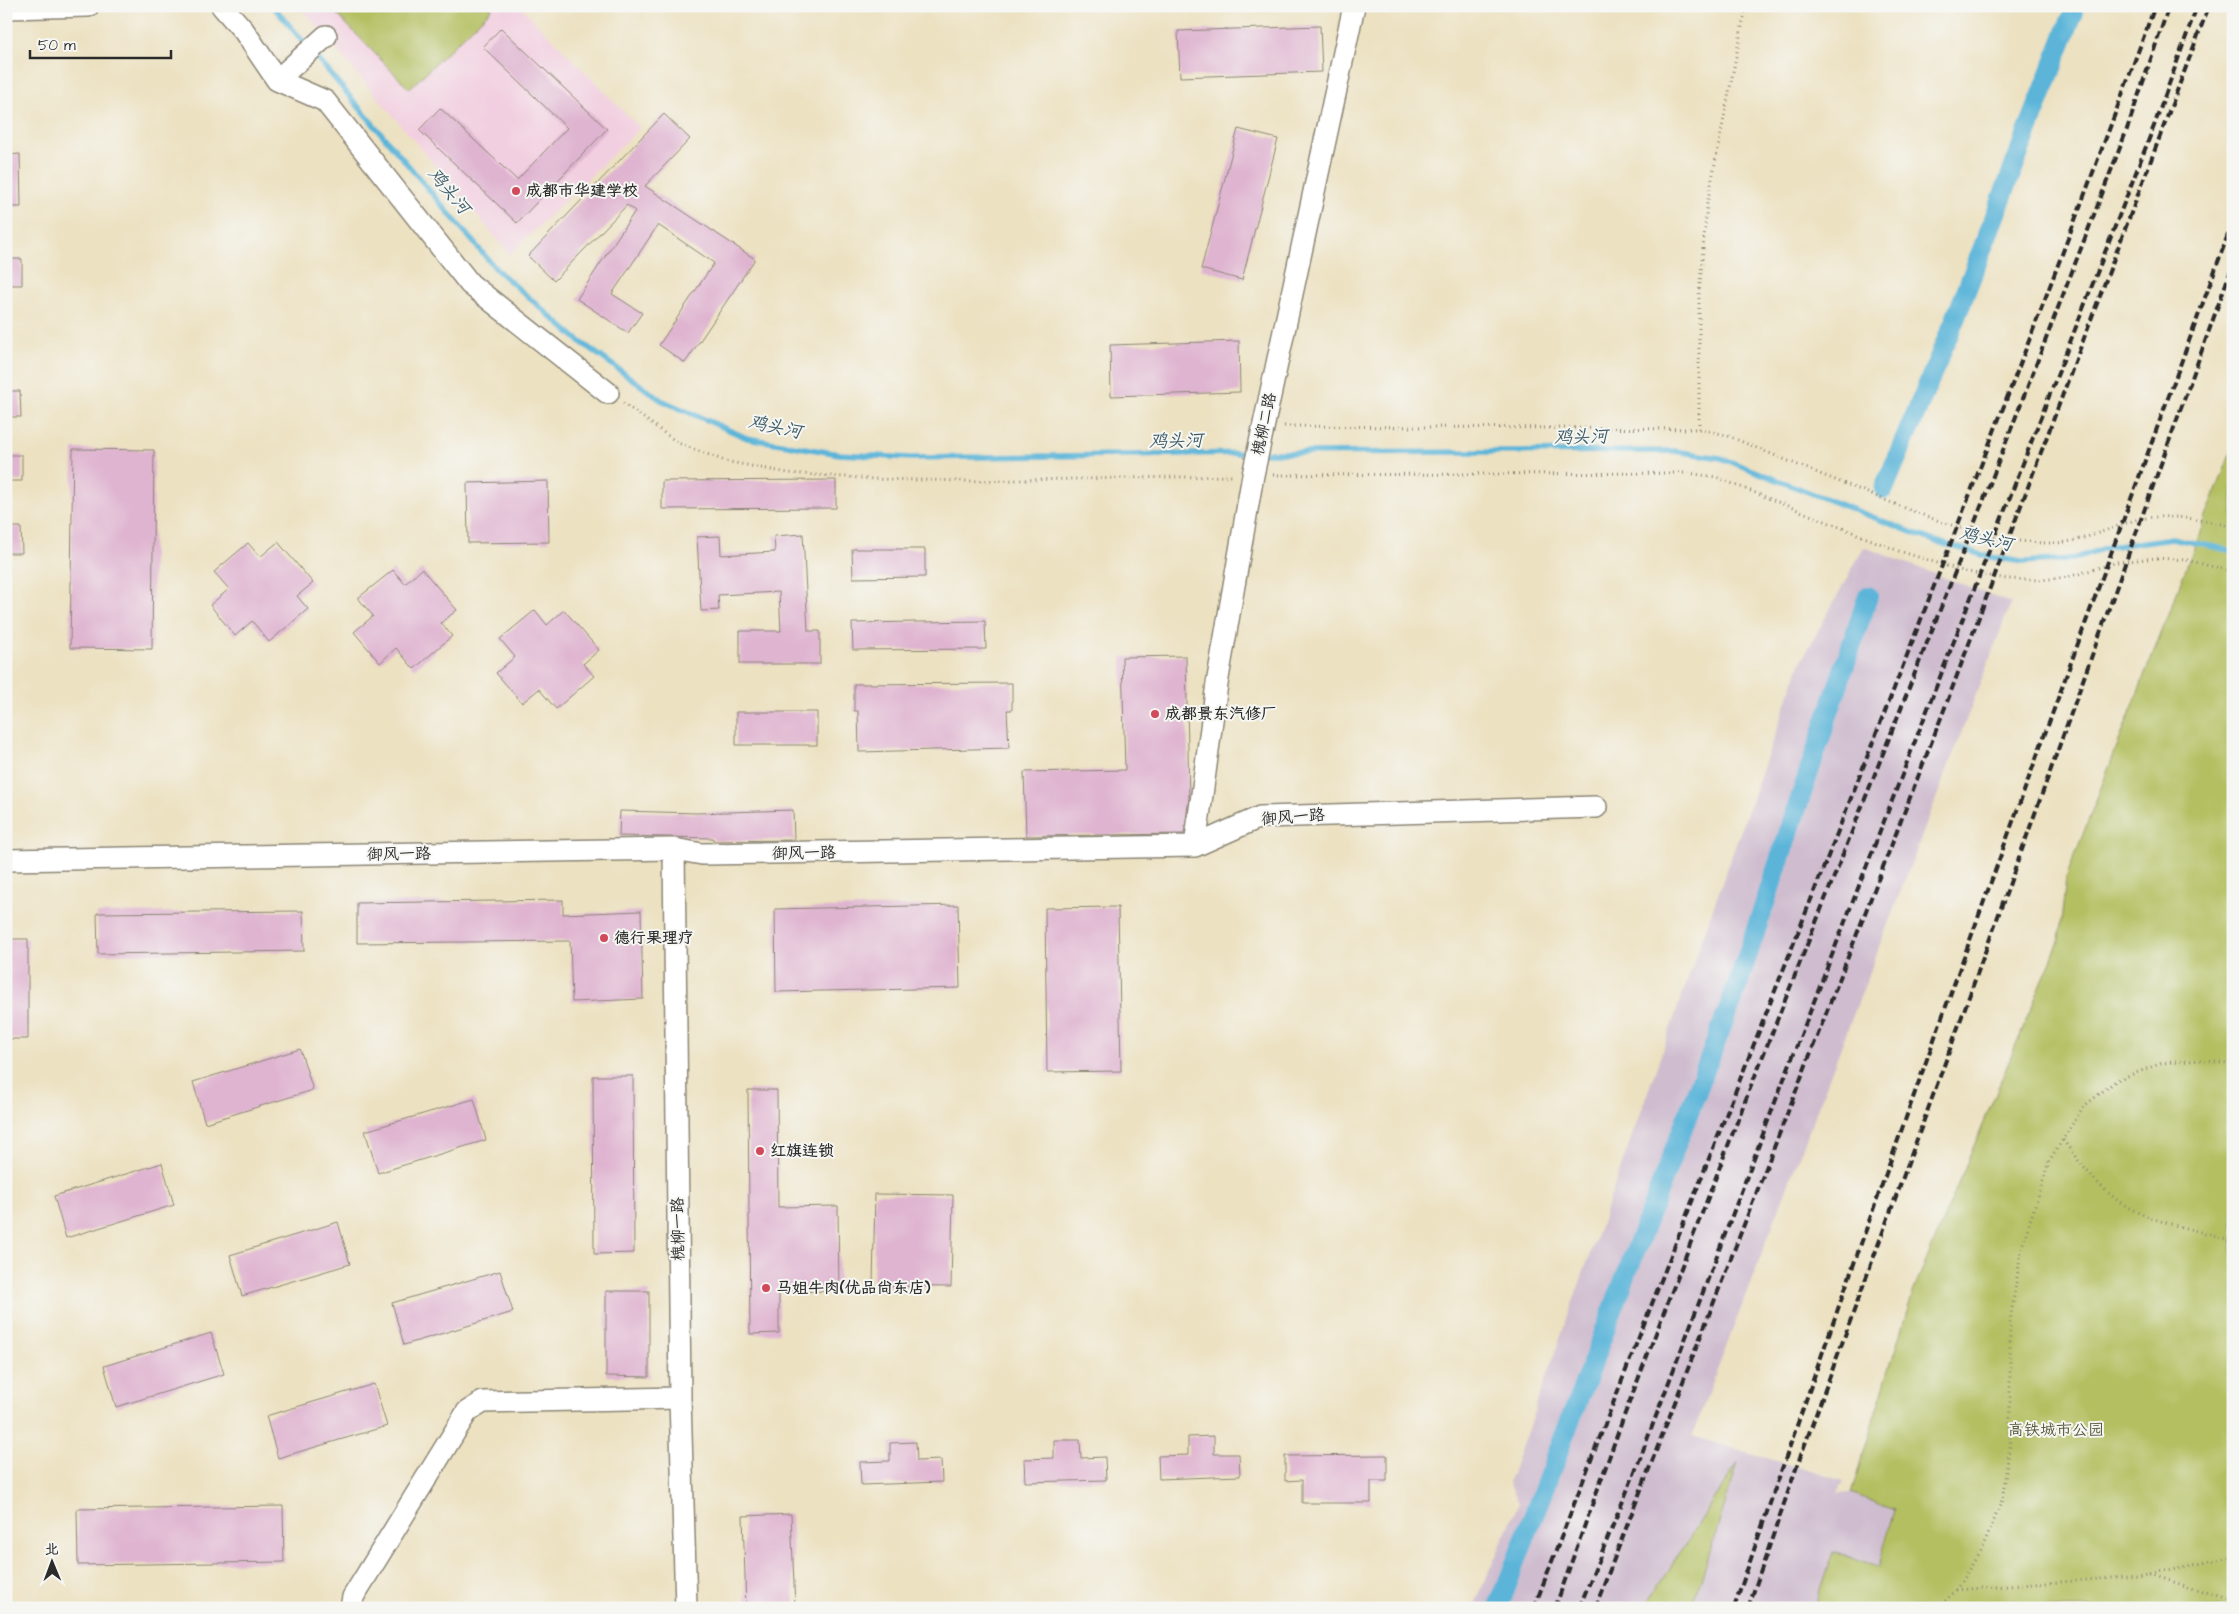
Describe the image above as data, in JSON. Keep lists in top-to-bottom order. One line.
{"streets":{"street":["槐柳二路","御风一路","槐柳一路"]},"crossings":[["槐柳二路","御风一路"],["御风一路","槐柳一路"]],"water":["鸡头河"],"parks":["高铁城市公园"],"places":["成都市华建学校","成都景东汽修厂","德行果理疗","红旗连锁","马姐牛肉(优品尚东店)"],"scale_bar":"50 m","north":"top"}
